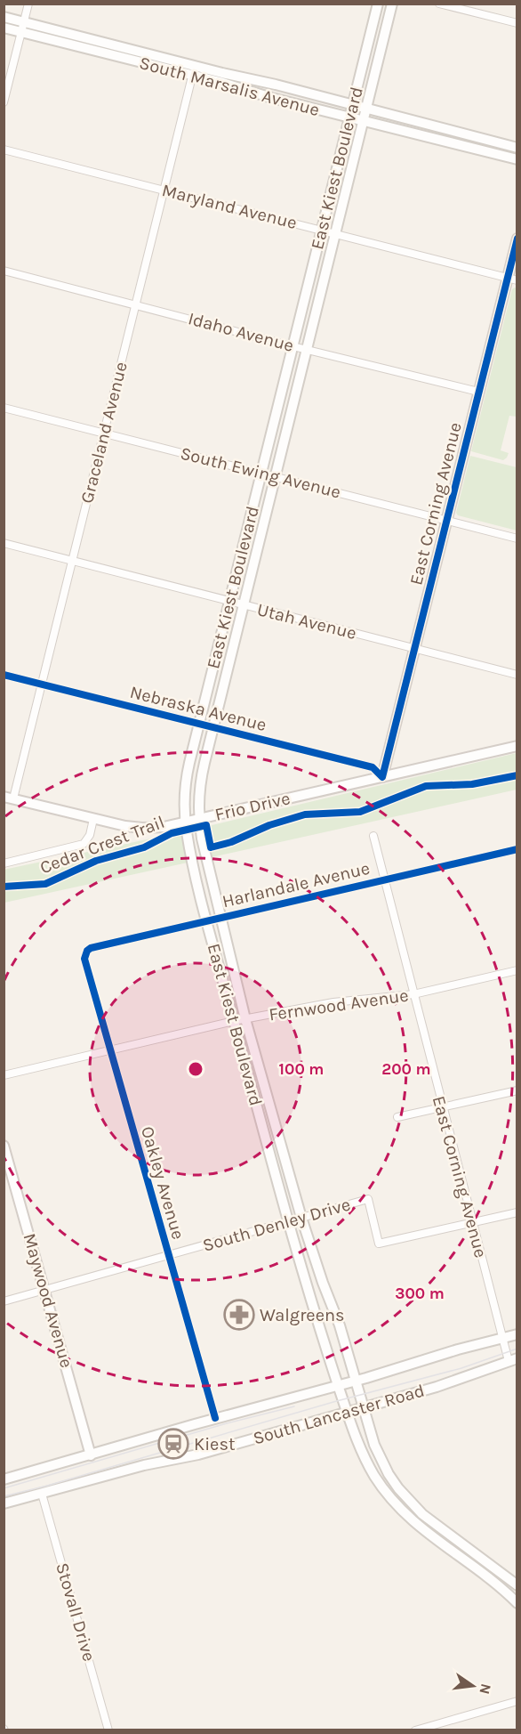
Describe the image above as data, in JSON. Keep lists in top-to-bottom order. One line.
{"streets":{"main road":["South Marsalis Avenue","East Kiest Boulevard","East Corning Avenue","Frio Drive","Maywood Avenue","South Lancaster Road"],"street":["Maryland Avenue","Idaho Avenue","Graceland Avenue","South Ewing Avenue","Utah Avenue","Nebraska Avenue","Harlandale Avenue","Fernwood Avenue","Oakley Avenue","South Denley Drive","Stovall Drive"],"cycle path":["Cedar Crest Trail"]},"crossings":[["South Marsalis Avenue","East Kiest Boulevard"],["South Marsalis Avenue","Graceland Avenue"],["East Kiest Boulevard","Maryland Avenue"],["East Kiest Boulevard","Idaho Avenue"],["East Kiest Boulevard","South Ewing Avenue"],["East Kiest Boulevard","Utah Avenue"],["East Kiest Boulevard","Nebraska Avenue"],["East Kiest Boulevard","Frio Drive"],["East Kiest Boulevard","Harlandale Avenue"],["East Kiest Boulevard","Fernwood Avenue"],["East Kiest Boulevard","South Denley Drive"],["East Kiest Boulevard","South Lancaster Road"],["Maryland Avenue","Graceland Avenue"],["Maryland Avenue","East Corning Avenue"],["Idaho Avenue","Graceland Avenue"],["Idaho Avenue","East Corning Avenue"],["Graceland Avenue","South Ewing Avenue"],["Graceland Avenue","Utah Avenue"],["Graceland Avenue","Nebraska Avenue"],["Graceland Avenue","Frio Drive"],["South Ewing Avenue","East Corning Avenue"],["East Corning Avenue","Utah Avenue"],["East Corning Avenue","Nebraska Avenue"],["East Corning Avenue","Frio Drive"],["East Corning Avenue","Harlandale Avenue"],["East Corning Avenue","Fernwood Avenue"],["East Corning Avenue","South Denley Drive"],["East Corning Avenue","South Lancaster Road"],["Nebraska Avenue","Frio Drive"],["Harlandale Avenue","Oakley Avenue"],["Fernwood Avenue","Oakley Avenue"],["Oakley Avenue","South Denley Drive"],["Oakley Avenue","South Lancaster Road"],["South Denley Drive","Maywood Avenue"],["Maywood Avenue","South Lancaster Road"],["South Lancaster Road","Stovall Drive"]],"places":{"pharmacy":["Walgreens"],"station":["Kiest"]},"north":"right","rings":["100 m","200 m","300 m"]}
